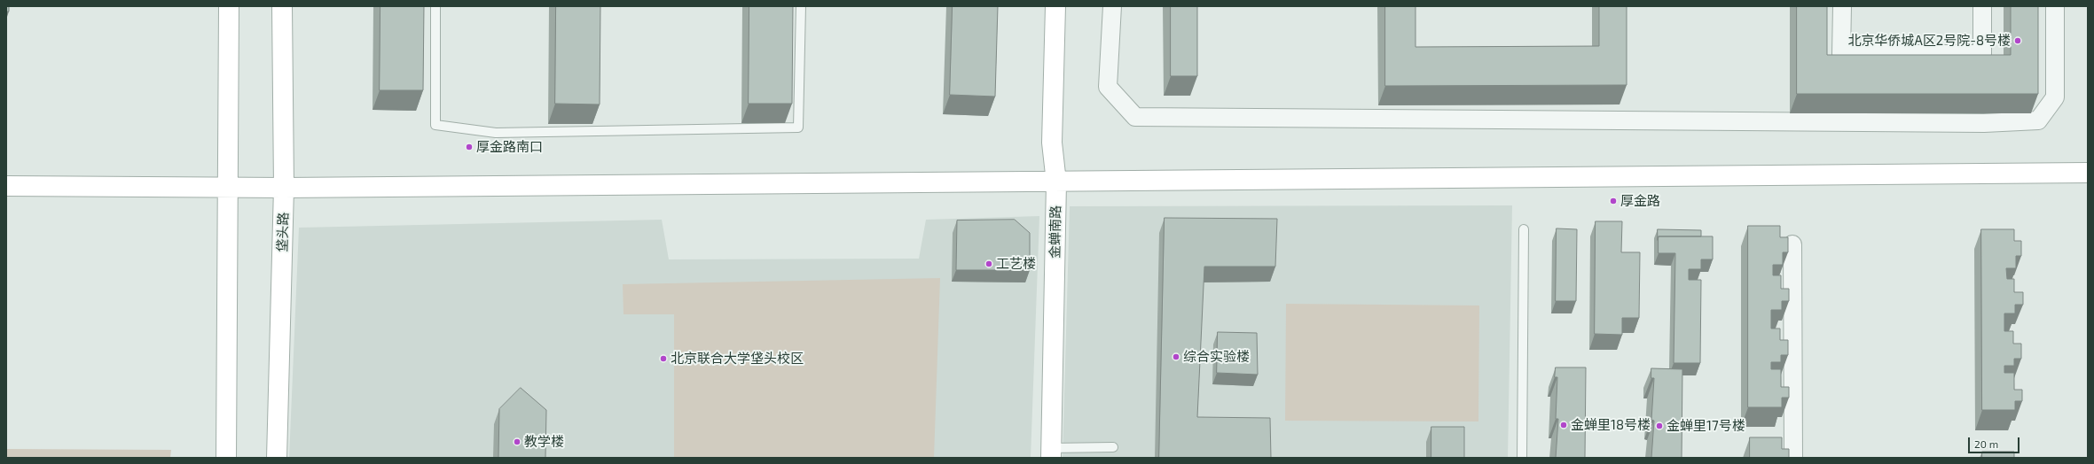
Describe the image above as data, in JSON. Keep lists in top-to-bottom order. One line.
{"streets":{"street":["垡头路","金蝉南路"]},"places":["北京华侨城A区2号院-8号楼","厚金路南口","厚金路","工艺楼","综合实验楼","北京联合大学垡头校区","金蝉里18号楼","金蝉里17号楼","教学楼"],"scale_bar":"20 m"}
